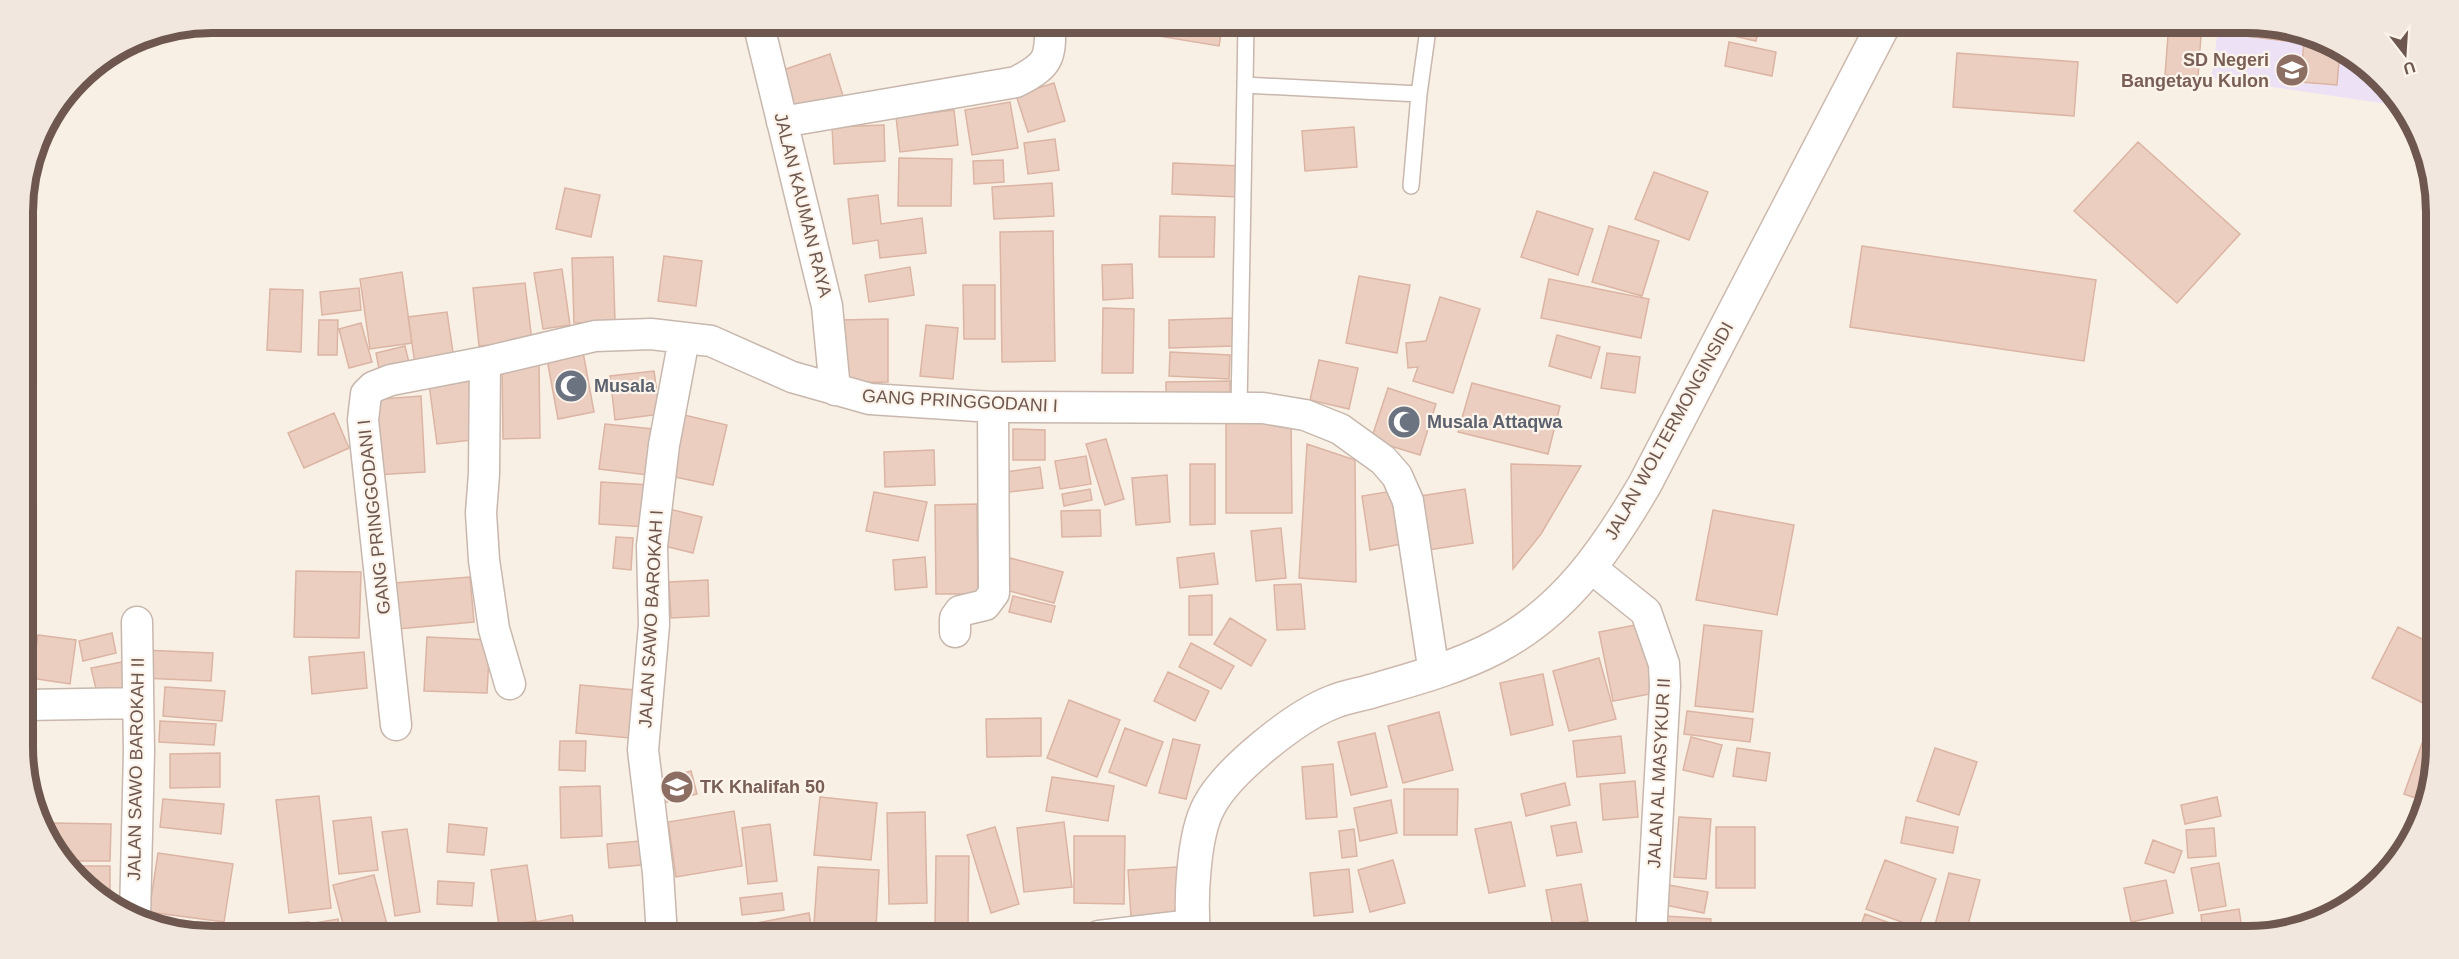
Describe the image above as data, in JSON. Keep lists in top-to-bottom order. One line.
{"streets":{"main road":["JALAN WOLTERMONGINSIDI"],"street":["JALAN KAUMAN RAYA","GANG PRINGGODANI I","JALAN SAWO BAROKAH I","JALAN SAWO BAROKAH II","JALAN AL MASYKUR II"]},"crossings":[["JALAN KAUMAN RAYA","GANG PRINGGODANI I"],["GANG PRINGGODANI I","JALAN WOLTERMONGINSIDI"],["GANG PRINGGODANI I","JALAN SAWO BAROKAH I"],["JALAN WOLTERMONGINSIDI","JALAN AL MASYKUR II"]],"places":{"school or university":["SD Negeri Bangetayu Kulon","TK Khalifah 50"],"mosque":["Musala","Musala Attaqwa"]},"north":"bottom"}
